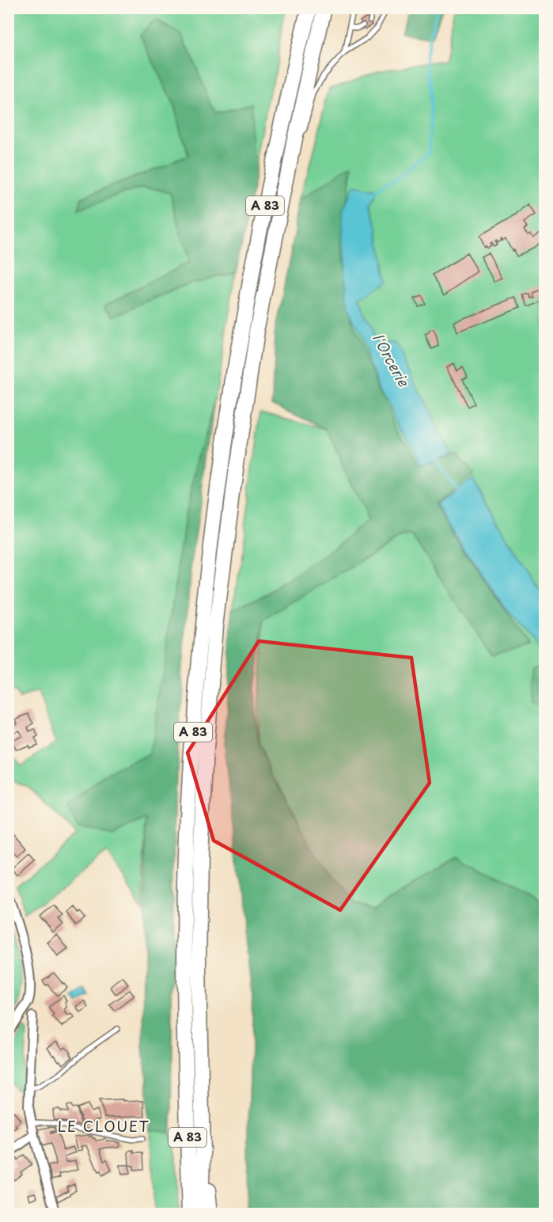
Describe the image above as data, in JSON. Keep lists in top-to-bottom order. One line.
{"streets":{"highway":["A 83"]},"districts":["LE CLOUET"],"water":["l'Orcerie"]}
